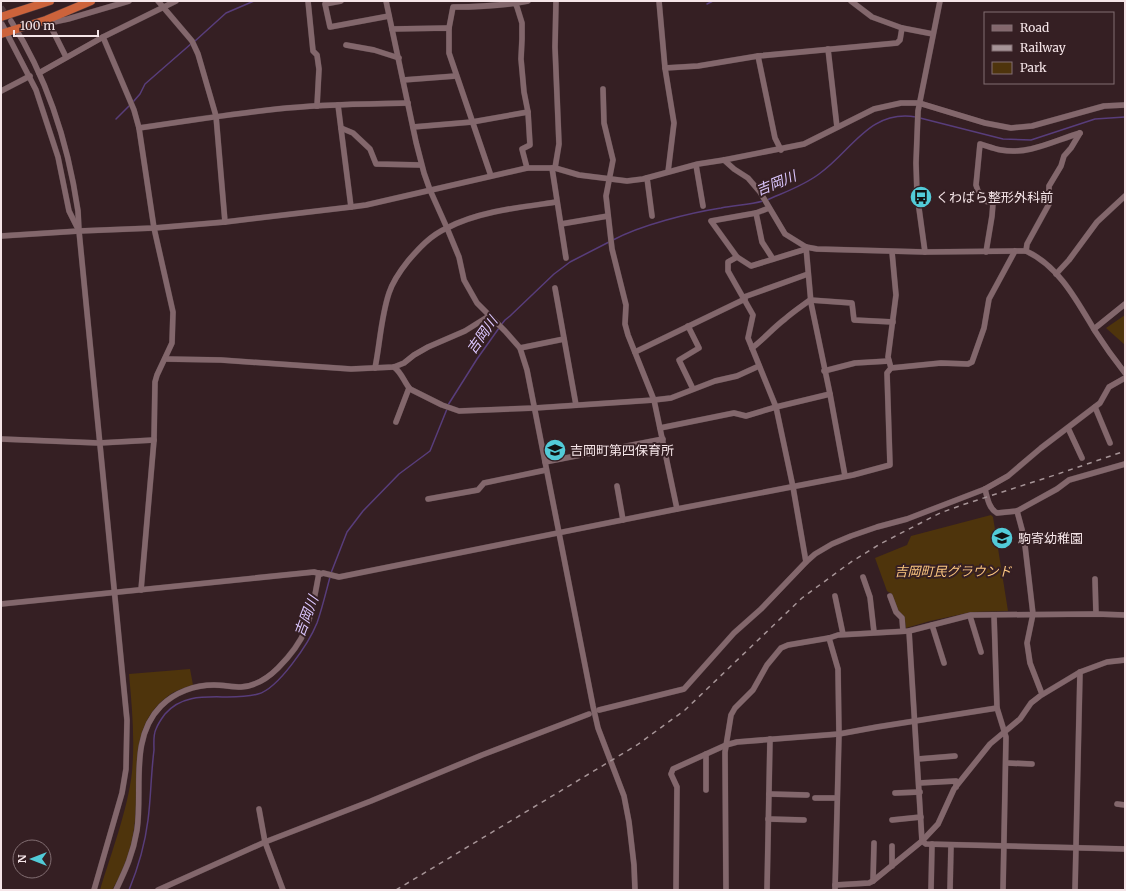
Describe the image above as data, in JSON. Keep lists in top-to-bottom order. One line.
{"water":["吉岡川"],"parks":["吉岡町民グラウンド"],"places":{"bus stop":["くわばら整形外科前"],"school or university":["吉岡町第四保育所","駒寄幼稚園"]},"legend":["Road","Railway","Park"],"scale_bar":"100 m","north":"left"}
